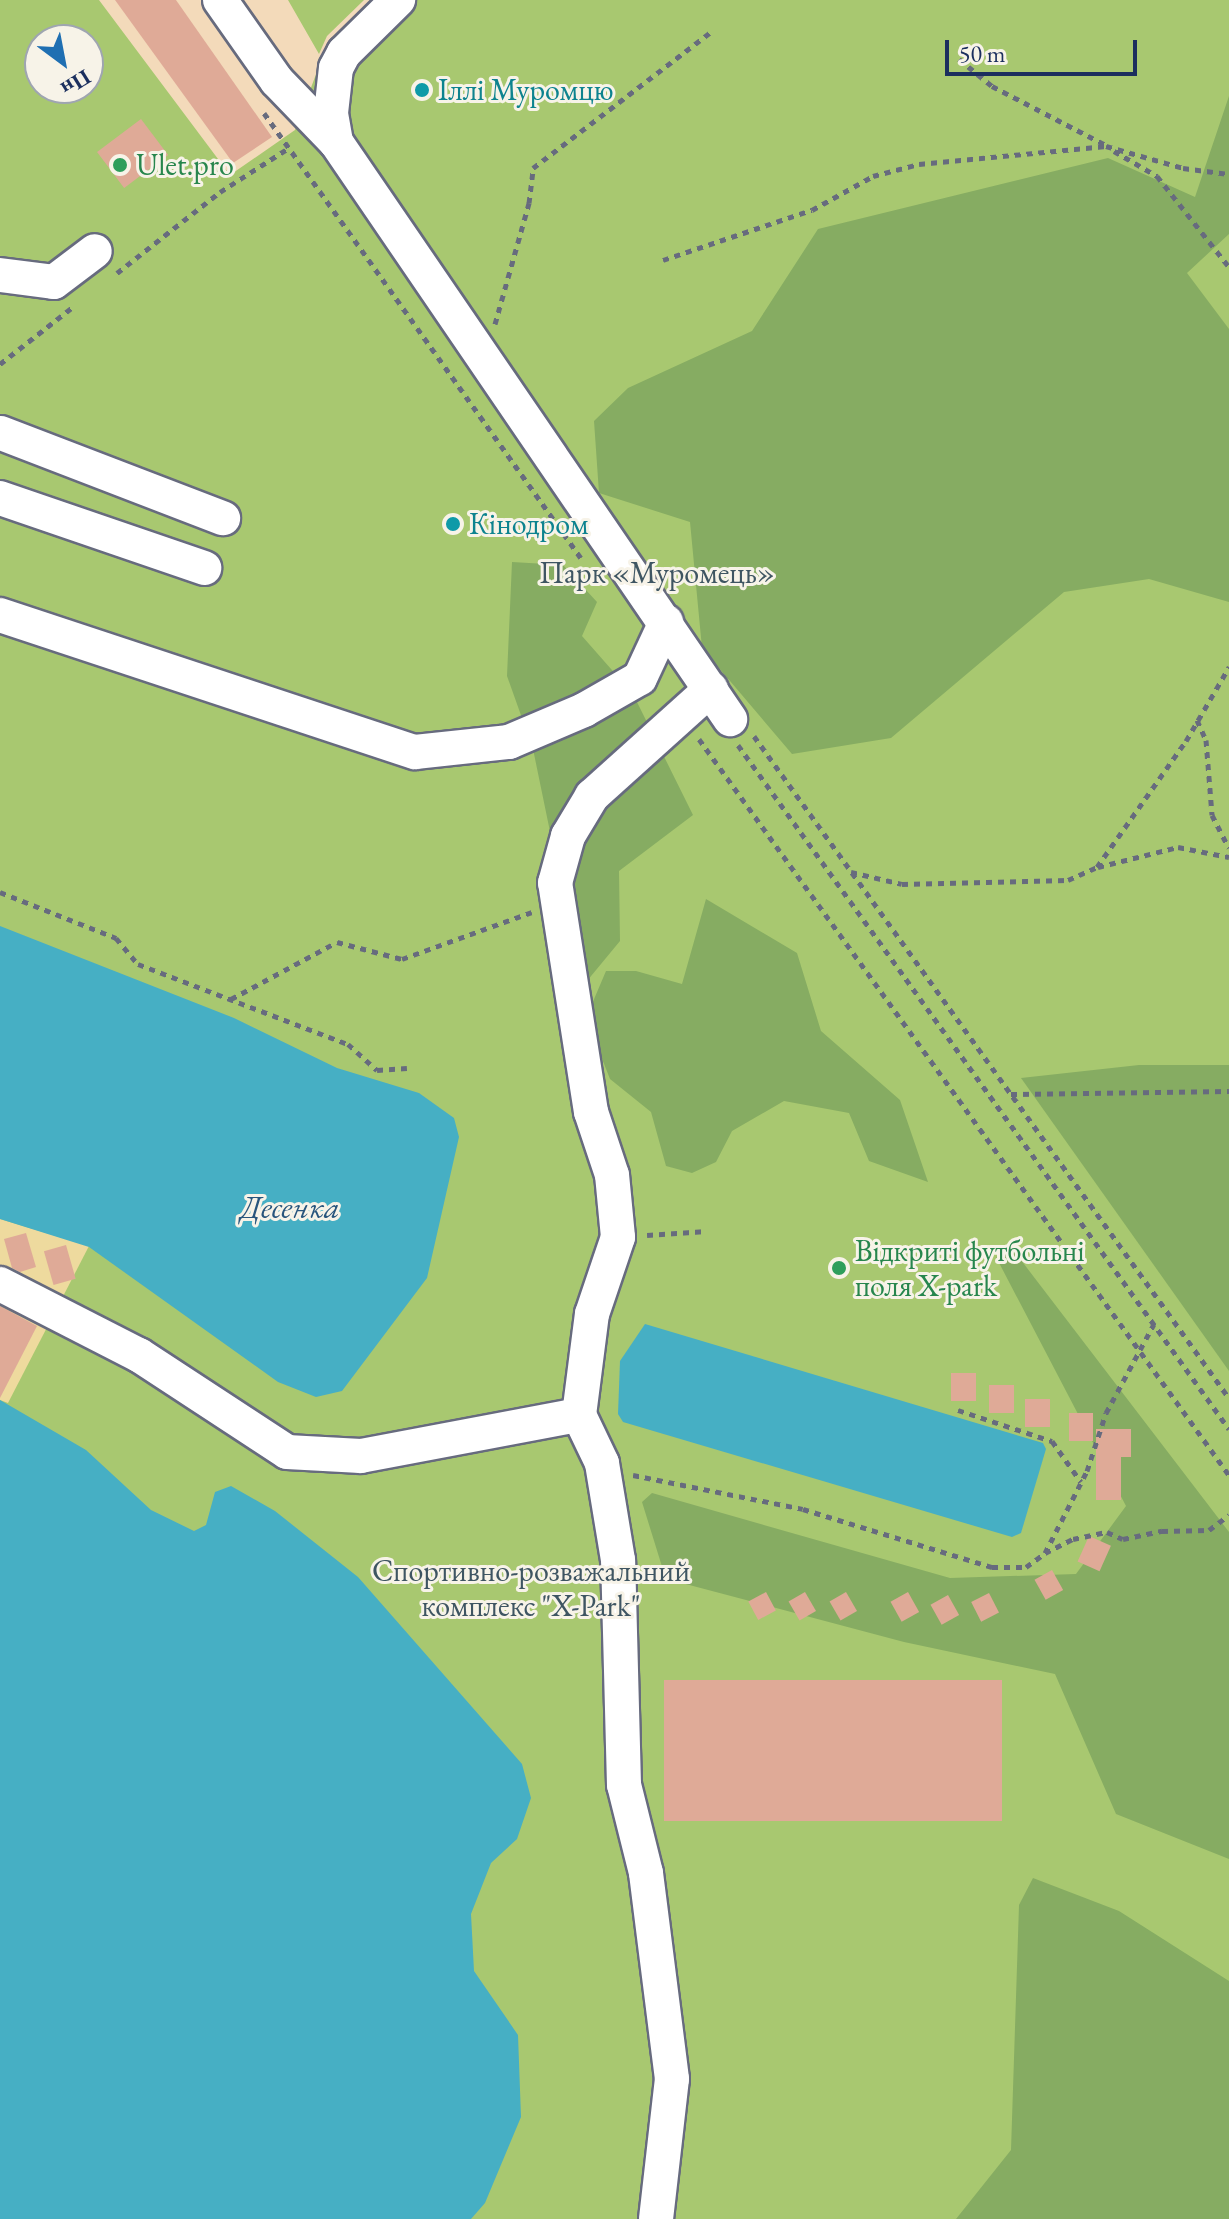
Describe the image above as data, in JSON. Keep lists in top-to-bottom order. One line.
{"water":["Десенка"],"parks":["Парк «Муромець»","Спортивно-розважальний комплекс \"Х-Park\""],"places":["Іллі Муромцю","Ulet.pro","Кінодром","Відкриті футбольні поля X-park"],"scale_bar":"50 m","north":"bottom right"}
